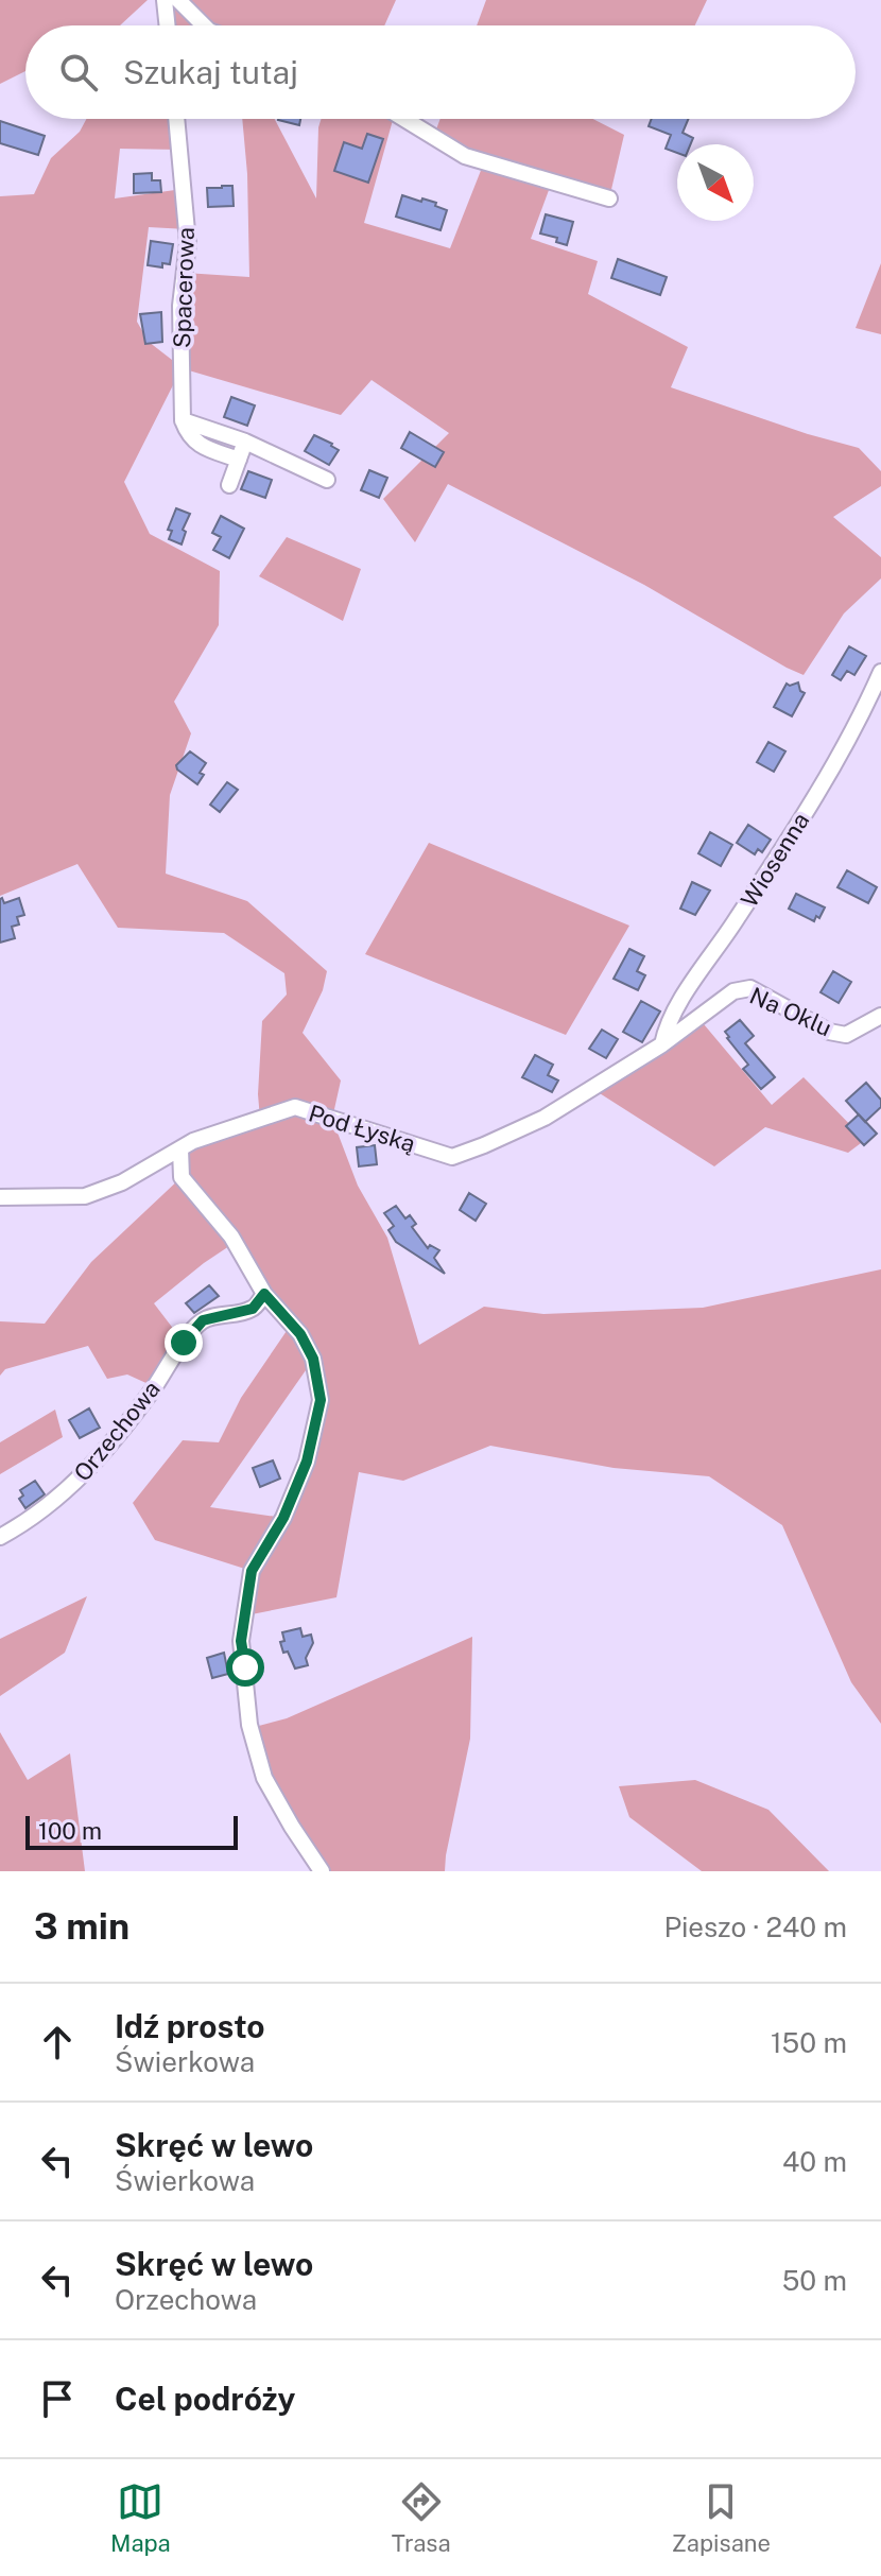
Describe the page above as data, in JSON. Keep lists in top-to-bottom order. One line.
{"streets":{"street":["Spacerowa","Wiosenna","Na Oklu","Pod Łyską","Orzechowa"]},"crossings":[["Wiosenna","Na Oklu"],["Wiosenna","Pod Łyską"],["Na Oklu","Pod Łyską"]],"scale_bar":"100 m","north":"bottom right","page":{"search":"Szukaj tutaj","scale":"100 m","heading":["3 min","Pieszo · 240 m"],"list":[["Idź prosto","Świerkowa","150 m"],["Skręć w lewo","Świerkowa","40 m"],["Skręć w lewo","Orzechowa","50 m"],"Cel podróży"],"nav":["Mapa","Trasa","Zapisane"]}}
